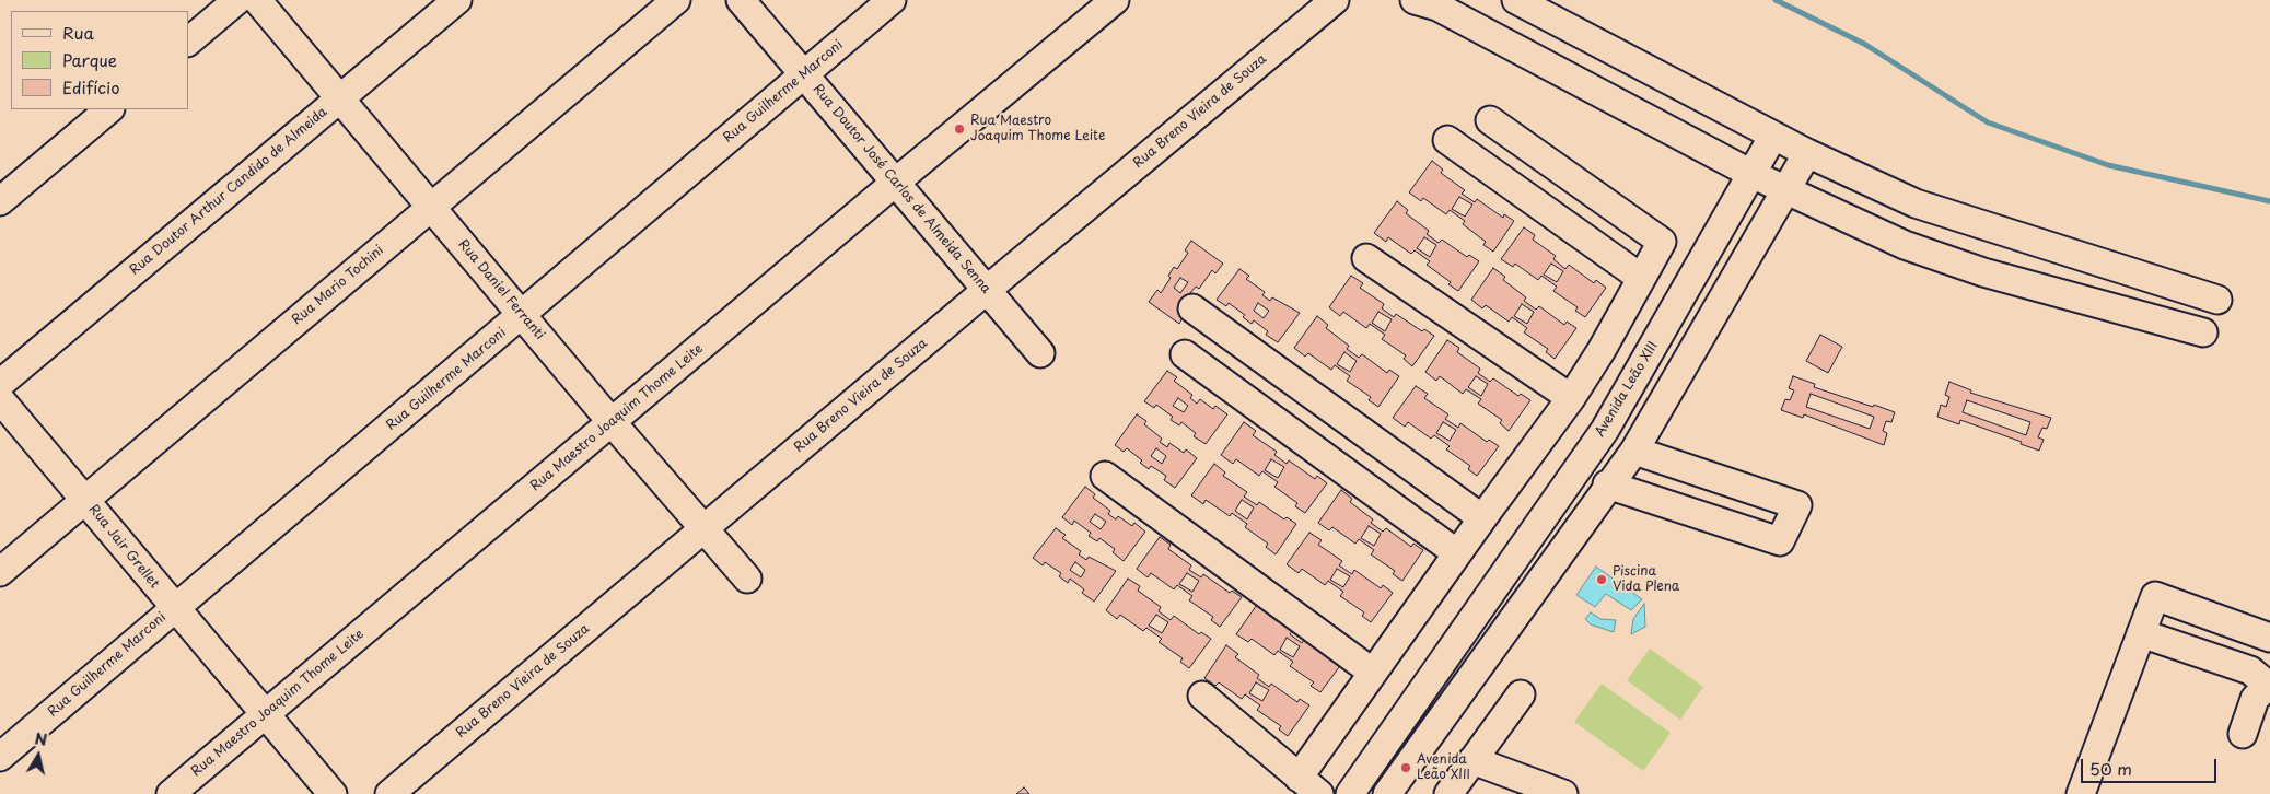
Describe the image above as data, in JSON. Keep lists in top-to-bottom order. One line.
{"streets":{"street":["Rua Guilherme Marconi","Rua Breno Vieira de Souza","Rua Doutor José Carlos de Almeida Senna","Rua Doutor Arthur Candido de Almeida","Rua Mario Tochini","Rua Daniel Ferranti","Avenida Leão XIII","Rua Maestro Joaquim Thome Leite","Rua Jair Grellet"]},"crossings":[["Rua Guilherme Marconi","Rua Doutor José Carlos de Almeida Senna"],["Rua Guilherme Marconi","Rua Daniel Ferranti"],["Rua Guilherme Marconi","Rua Jair Grellet"],["Rua Breno Vieira de Souza","Rua Doutor José Carlos de Almeida Senna"],["Rua Breno Vieira de Souza","Rua Daniel Ferranti"],["Rua Doutor José Carlos de Almeida Senna","Rua Maestro Joaquim Thome Leite"],["Rua Doutor Arthur Candido de Almeida","Rua Daniel Ferranti"],["Rua Mario Tochini","Rua Daniel Ferranti"],["Rua Mario Tochini","Rua Jair Grellet"],["Rua Daniel Ferranti","Rua Maestro Joaquim Thome Leite"],["Rua Maestro Joaquim Thome Leite","Rua Jair Grellet"]],"places":["Rua Maestro Joaquim Thome Leite","Piscina Vida Plena","Avenida Leão XIII"],"legend":["Rua","Parque","Edifício"],"scale_bar":"50 m","north":"top"}
